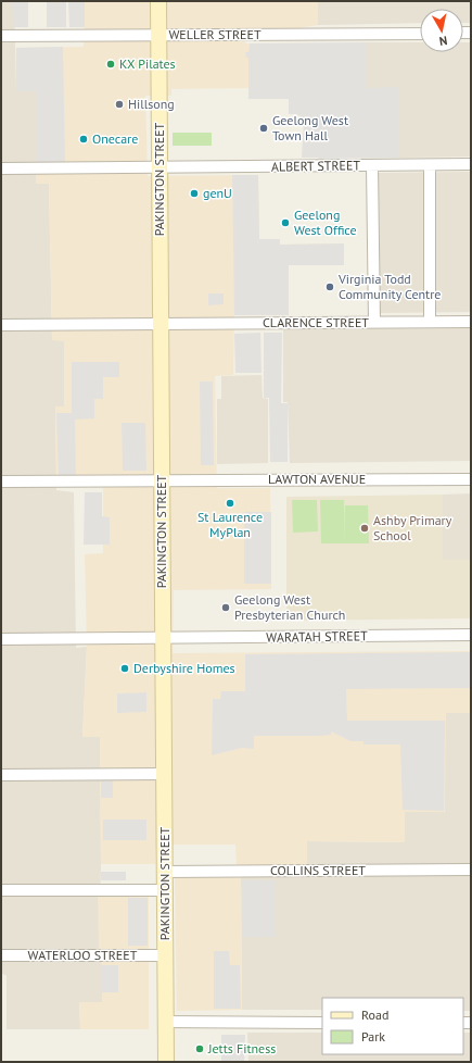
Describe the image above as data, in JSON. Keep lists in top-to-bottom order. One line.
{"streets":{"street":["WELLER STREET","ALBERT STREET","PAKINGTON STREET","CLARENCE STREET","LAWTON AVENUE","WARATAH STREET","COLLINS STREET","WATERLOO STREET"]},"crossings":[["WELLER STREET","PAKINGTON STREET"],["ALBERT STREET","PAKINGTON STREET"],["PAKINGTON STREET","CLARENCE STREET"],["PAKINGTON STREET","LAWTON AVENUE"],["PAKINGTON STREET","WARATAH STREET"],["PAKINGTON STREET","COLLINS STREET"],["PAKINGTON STREET","WATERLOO STREET"]],"places":["KX Pilates","Hillsong","Geelong West Town Hall","Onecare","genU","Geelong West Office","Virginia Todd Community Centre","St Laurence MyPlan","Ashby Primary School","Geelong West Presbyterian Church","Derbyshire Homes","Jetts Fitness"],"legend":["Road","Park"],"north":"bottom"}
